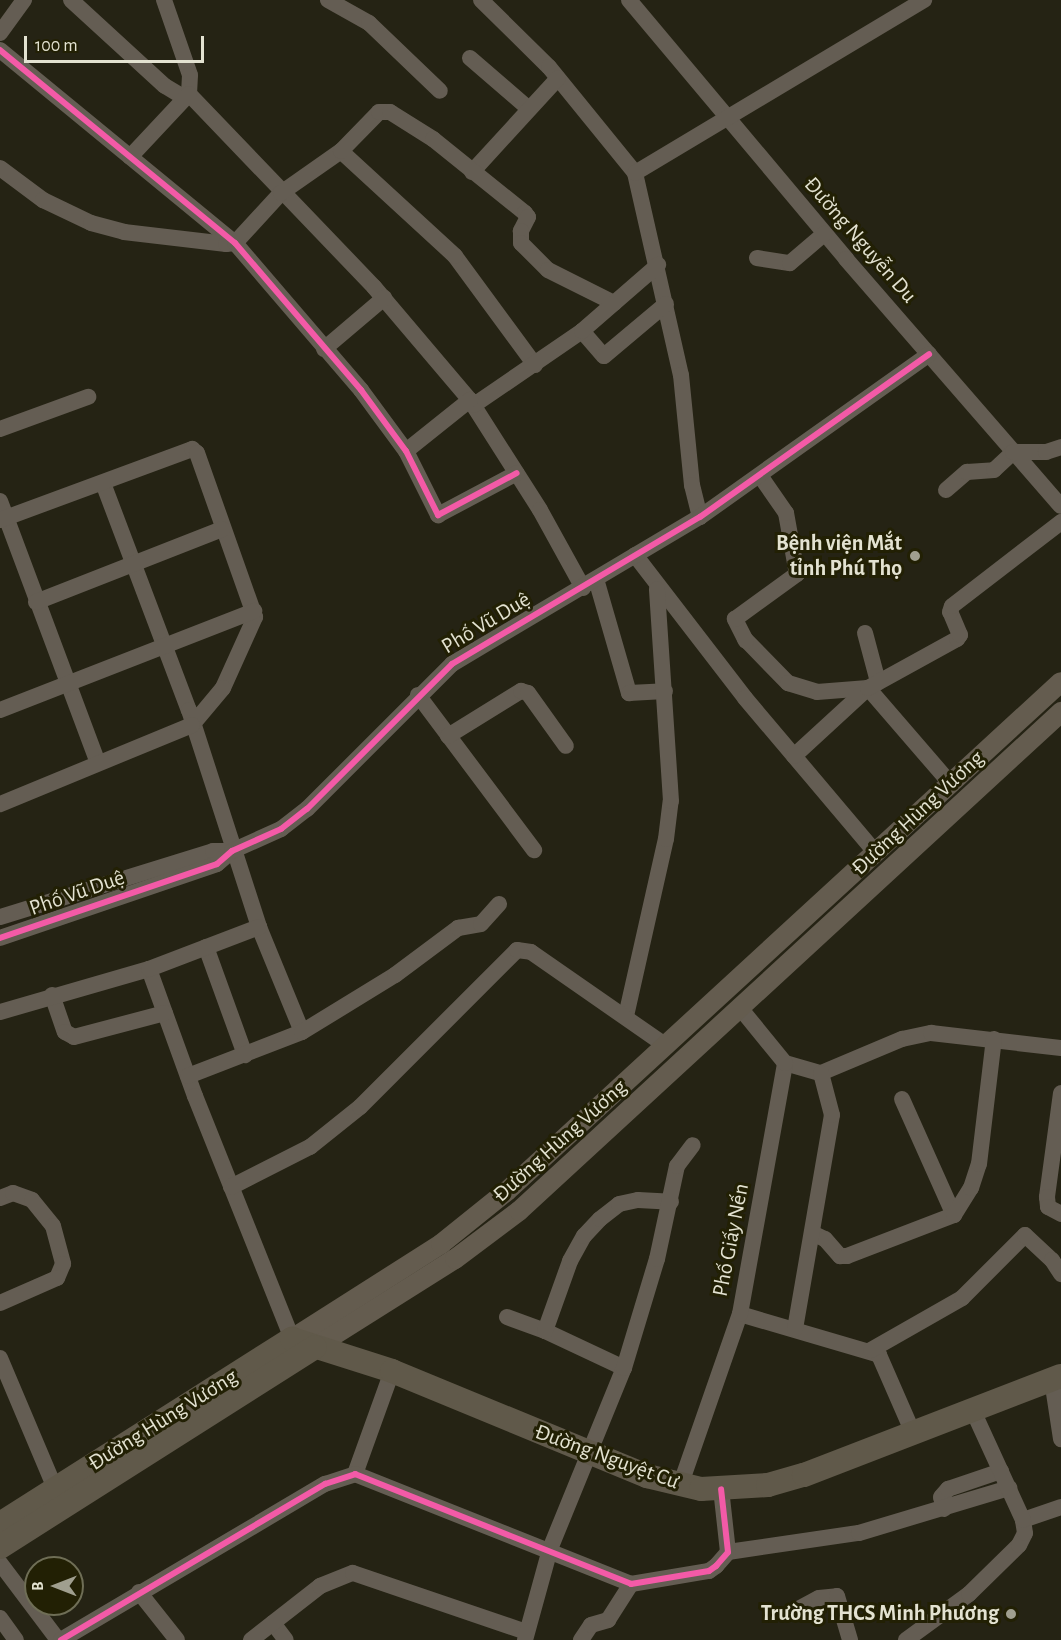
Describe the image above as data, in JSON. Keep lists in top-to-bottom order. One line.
{"streets":{"highway":["Đường Hùng Vương","Đường Nguyệt Cư"],"street":["Đường Nguyễn Du","Phố Vũ Duệ","Phố Giấy Nến"]},"crossings":[["Đường Nguyễn Du","Phố Vũ Duệ"],["Đường Hùng Vương","Đường Nguyệt Cư"],["Phố Giấy Nến","Đường Nguyệt Cư"]],"places":["Bệnh viện Mắt tỉnh Phú Thọ","Trường THCS Minh Phương"],"scale_bar":"100 m","north":"left"}
